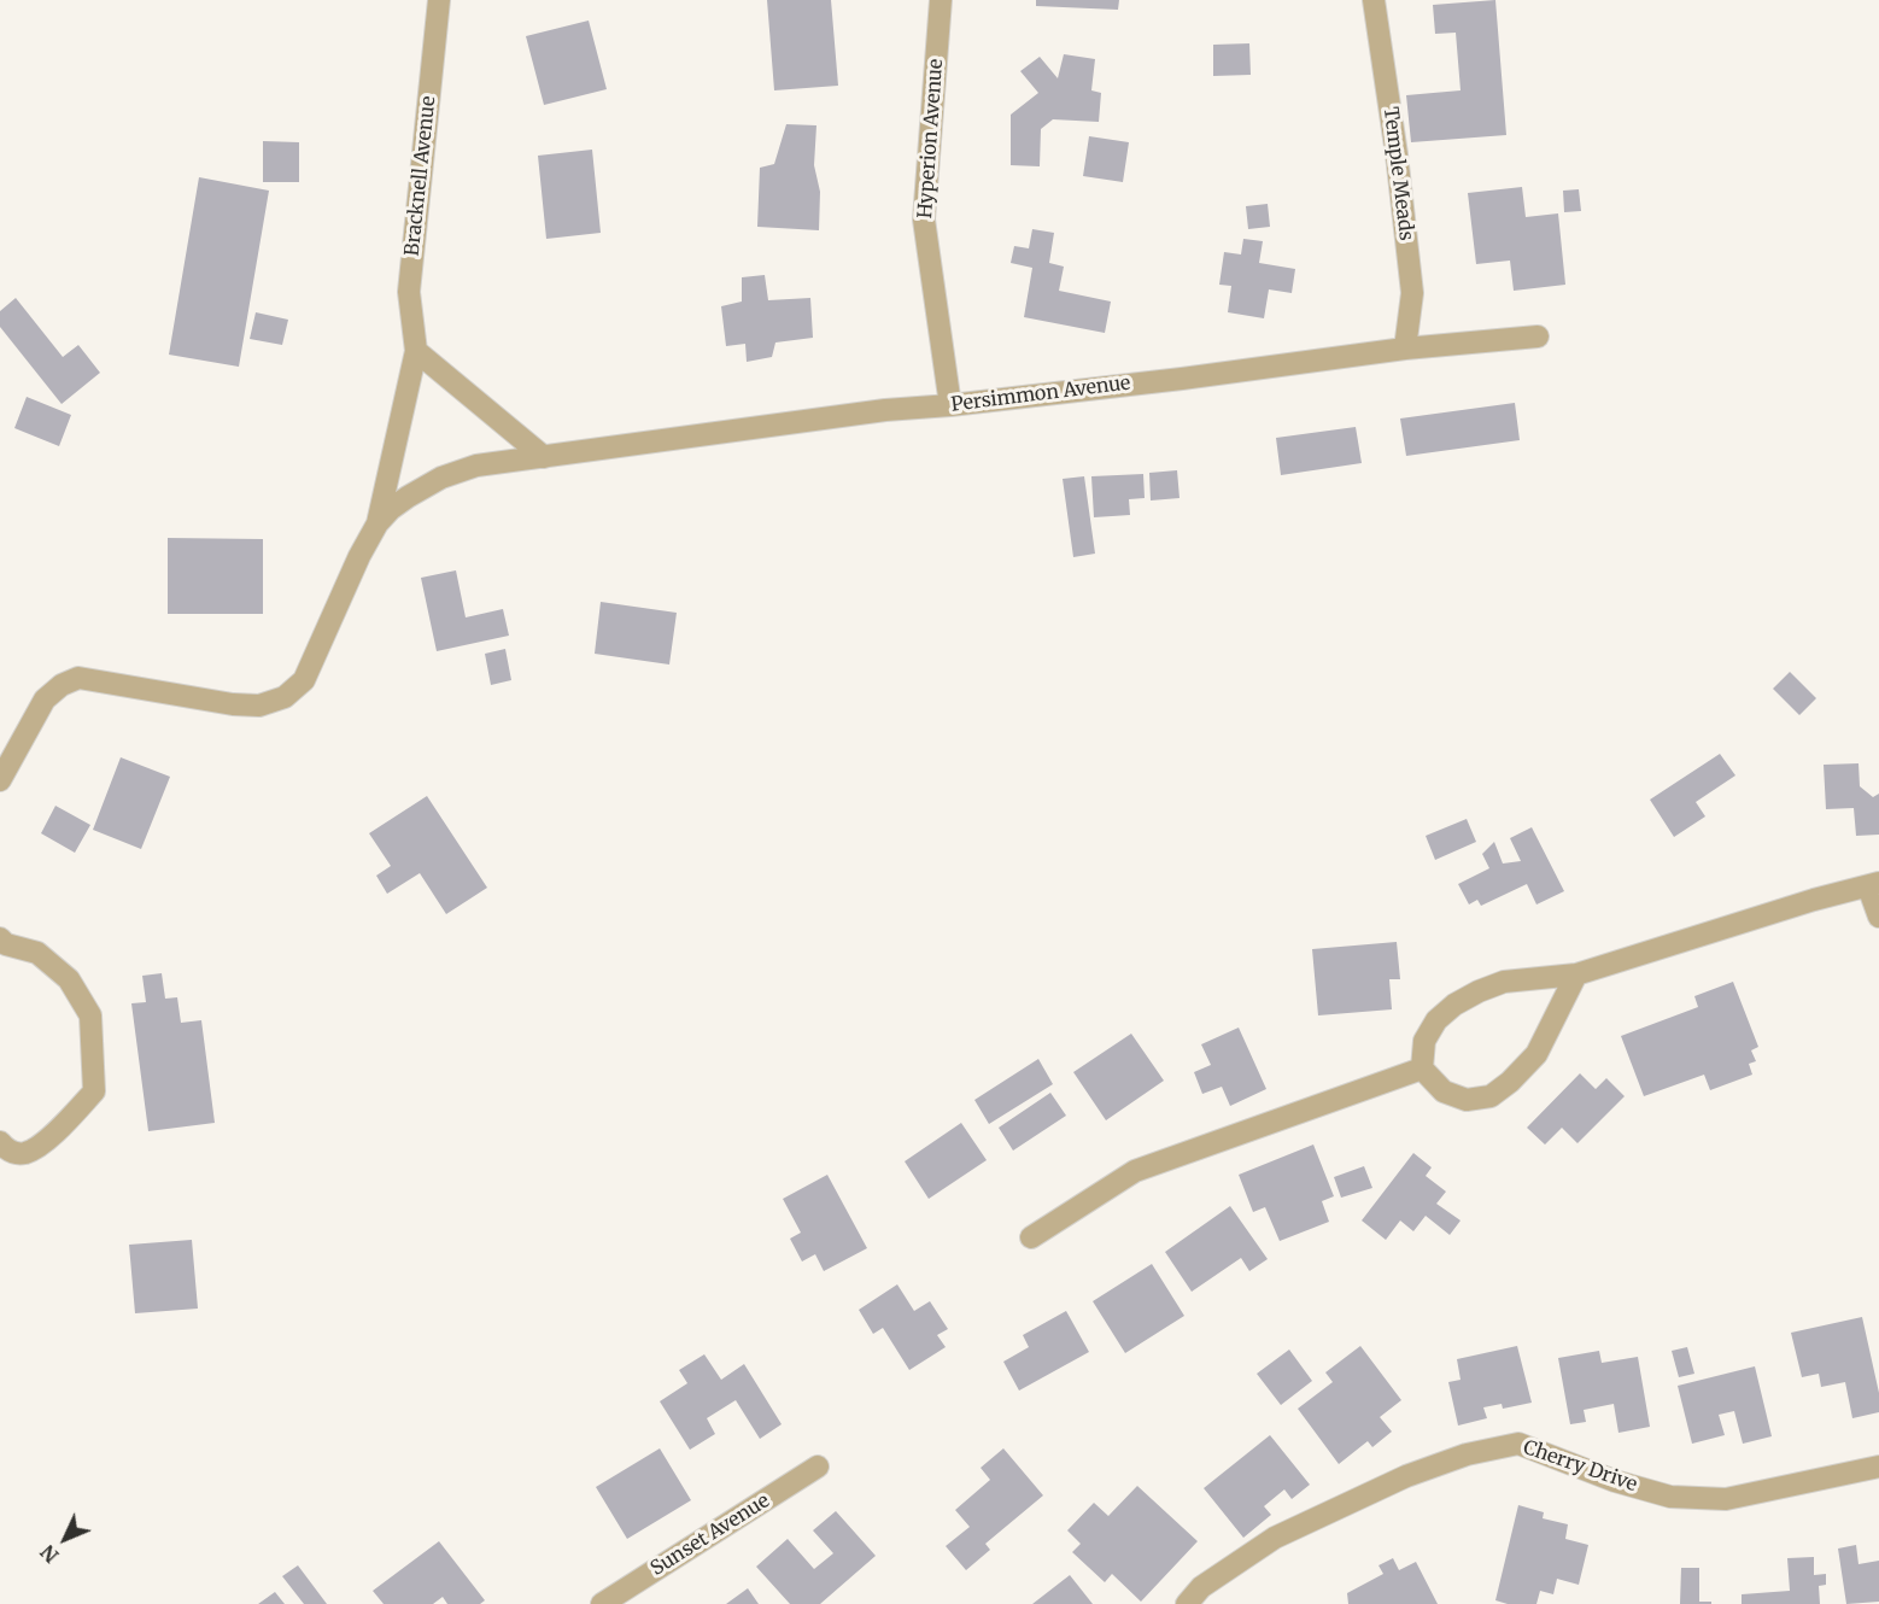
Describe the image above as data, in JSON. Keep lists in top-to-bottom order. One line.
{"streets":{"street":["Hyperion Avenue","Temple Meads","Bracknell Avenue","Persimmon Avenue","Cherry Drive","Sunset Avenue"]},"crossings":[["Hyperion Avenue","Persimmon Avenue"],["Temple Meads","Persimmon Avenue"],["Bracknell Avenue","Persimmon Avenue"]],"north":"bottom left"}
